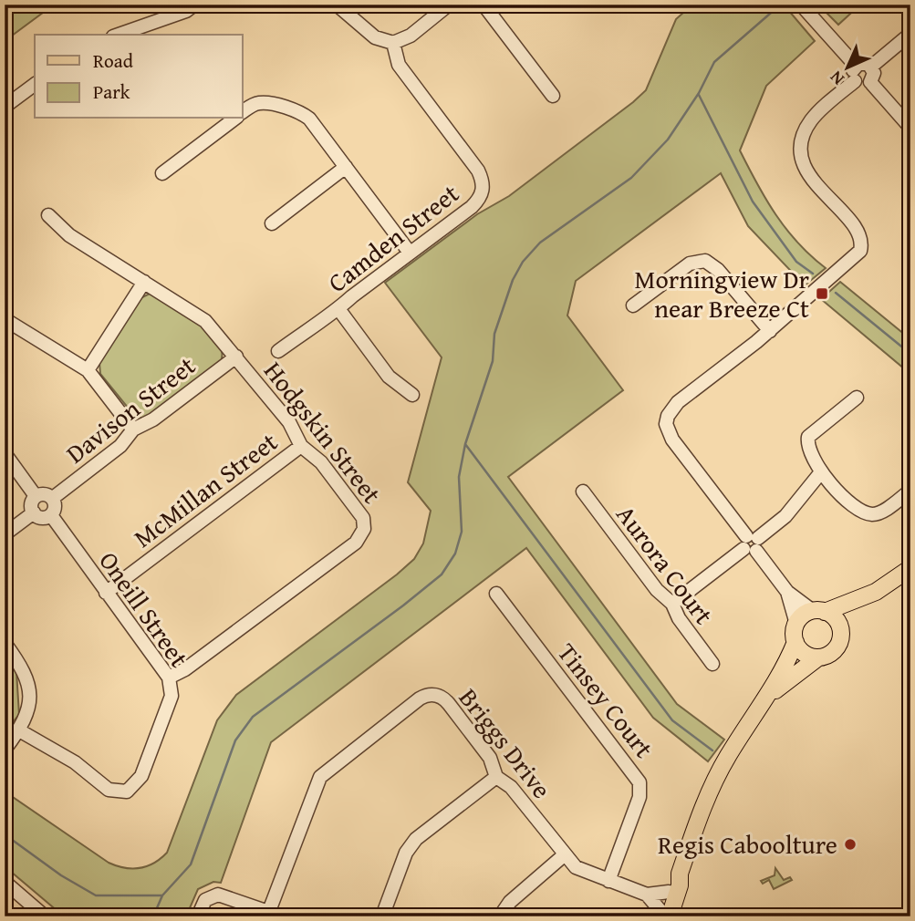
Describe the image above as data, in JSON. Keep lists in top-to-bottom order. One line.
{"streets":{"street":["Camden Street","Davison Street","Hodgskin Street","McMillan Street","Aurora Court","Oneill Street","Tinsey Court","Briggs Drive"]},"crossings":[["Davison Street","Hodgskin Street"],["Davison Street","Oneill Street"],["Hodgskin Street","McMillan Street"],["Hodgskin Street","Oneill Street"],["McMillan Street","Oneill Street"],["Tinsey Court","Briggs Drive"]],"places":{"transit":["Morningview Dr near Breeze Ct"],"other":["Regis Caboolture"]},"legend":["Road","Park"],"north":"bottom left"}
